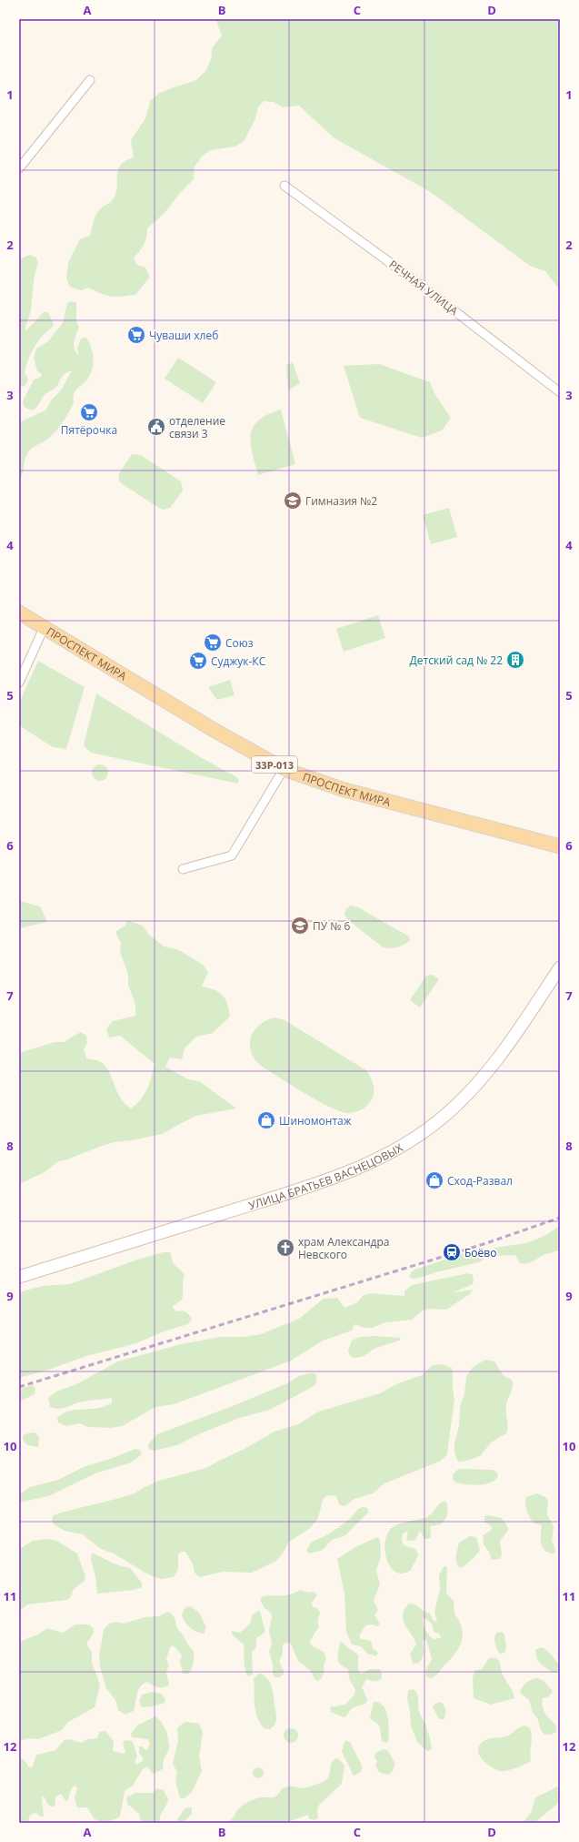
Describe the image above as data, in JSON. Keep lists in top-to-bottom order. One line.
{"streets":{"main road":["ПРОСПЕКТ МИРА","33Р-013","УЛИЦА БРАТЬЕВ ВАСНЕЦОВЫХ"],"street":["РЕЧНАЯ УЛИЦА"]},"places":{"supermarket":["Чуваши хлеб","Пятёрочка","Союз","Суджук-КС"],"public building":["отделение связи 3"],"school or university":["Гимназия №2","ПУ № 6"],"building":["Детский сад № 22"],"shop":["Шиномонтаж","Сход-Развал"],"church":["храм Александра Невского"],"station":["Боёво"]},"grid":{"columns":["A","B","C","D"],"rows":["1","2","3","4","5","6","7","8","9","10","11","12"]}}
